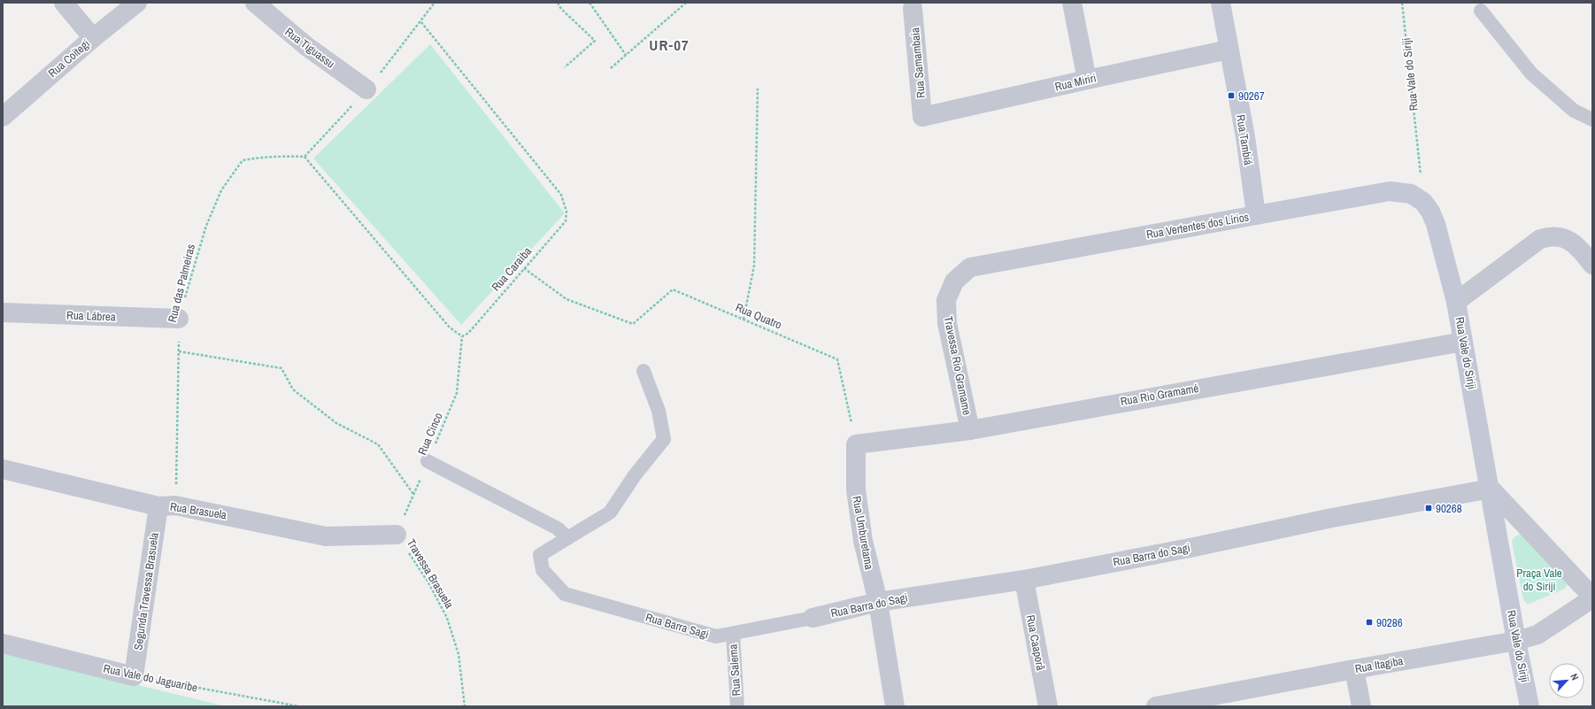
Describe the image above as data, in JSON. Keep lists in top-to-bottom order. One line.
{"streets":{"street":["Rua Tiguassu","Rua Coitegi","Rua Samambaia","Rua Vale do Siriji","Rua Miriri","Rua Tambiá","Rua Vertentes dos Lírios","Rua Lábrea","Travessa Rio Gramame","Rua Rio Gramamé","Rua Brasuela","Rua Umburetama","Rua Barra do Sagi","Segunda Travessa Brasuela","Rua Caaporã","Rua Itagiba","Rua Vale do Jaguaribe"],"lane":["Rua Barra Sagi","Rua Salema"],"path":["Rua Caraiba","Rua das Palmeiras","Rua Quatro","Rua Cinco","Travessa Brasuela"]},"crossings":[["Rua Samambaia","Rua Miriri"],["Rua Vale do Siriji","Rua Vertentes dos Lírios"],["Rua Vale do Siriji","Rua Rio Gramamé"],["Rua Vale do Siriji","Rua Barra do Sagi"],["Rua Vale do Siriji","Rua Itagiba"],["Rua Miriri","Rua Tambiá"],["Rua Tambiá","Rua Vertentes dos Lírios"],["Rua Vertentes dos Lírios","Travessa Rio Gramame"],["Rua Caraiba","Rua das Palmeiras"],["Rua Caraiba","Rua Quatro"],["Rua Caraiba","Rua Cinco"],["Rua das Palmeiras","Rua Lábrea"],["Rua das Palmeiras","Rua Cinco"],["Rua das Palmeiras","Rua Brasuela"],["Rua das Palmeiras","Segunda Travessa Brasuela"],["Rua Quatro","Rua Rio Gramamé"],["Rua Quatro","Rua Umburetama"],["Travessa Rio Gramame","Rua Rio Gramamé"],["Rua Rio Gramamé","Rua Umburetama"],["Rua Cinco","Rua Brasuela"],["Rua Cinco","Travessa Brasuela"],["Rua Brasuela","Travessa Brasuela"],["Rua Brasuela","Segunda Travessa Brasuela"],["Rua Umburetama","Rua Barra do Sagi"],["Rua Barra do Sagi","Rua Barra Sagi"],["Rua Barra do Sagi","Rua Caaporã"],["Segunda Travessa Brasuela","Rua Vale do Jaguaribe"],["Rua Barra Sagi","Rua Salema"]],"districts":["UR-07"],"parks":["Praça Vale do Siriji"],"places":{"transit":["90267","90268","90286"]},"north":"top right"}
